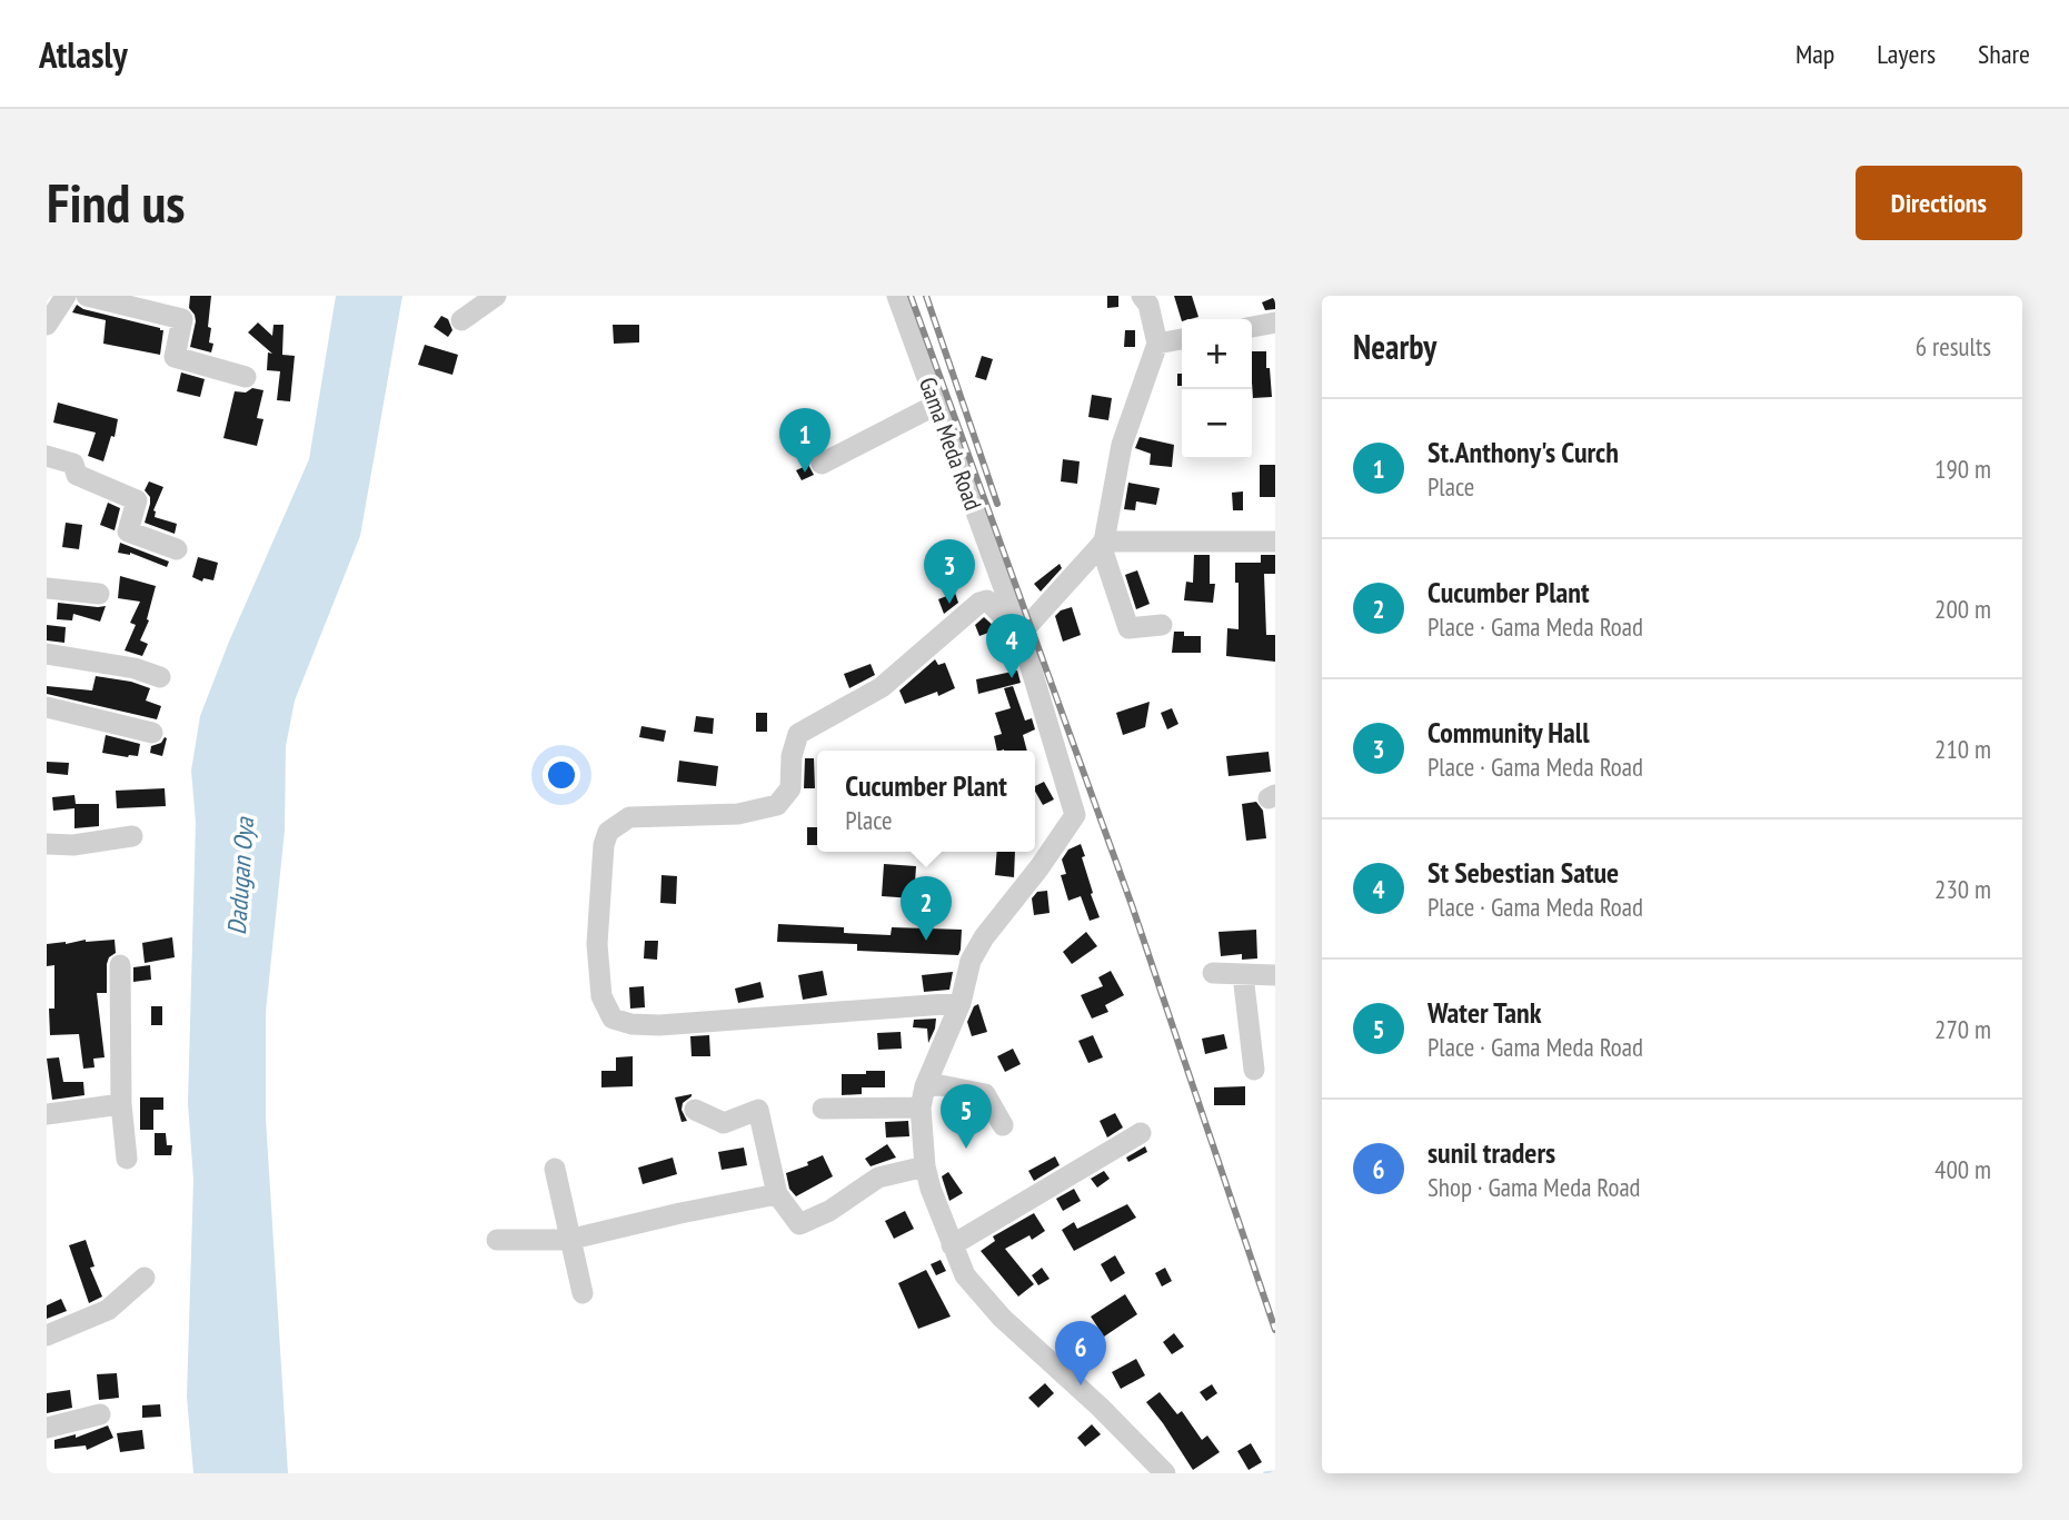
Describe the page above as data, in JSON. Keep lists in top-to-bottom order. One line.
{"streets":{"street":["Gama Meda Road"]},"water":["Dadugan Oya"],"page":{"header":"Atlasly","nav":["Map","Layers","Share"],"buttons":"Directions","title":"Find us","heading":["Nearby","6 results"],"map_buttons":["+","−"],"list":[{"mark":"1","name":"St.Anthony's Curch","note":"Place","value":"190 m"},{"mark":"2","name":"Cucumber Plant","note":"Place · Gama Meda Road","value":"200 m"},{"mark":"3","name":"Community Hall","note":"Place · Gama Meda Road","value":"210 m"},{"mark":"4","name":"St Sebestian Satue","note":"Place · Gama Meda Road","value":"230 m"},{"mark":"5","name":"Water Tank","note":"Place · Gama Meda Road","value":"270 m"},{"mark":"6","name":"sunil traders","note":"Shop · Gama Meda Road","value":"400 m"}],"pins":["1","3","4","2","5","6"],"popup":["Cucumber Plant","Place"]}}
